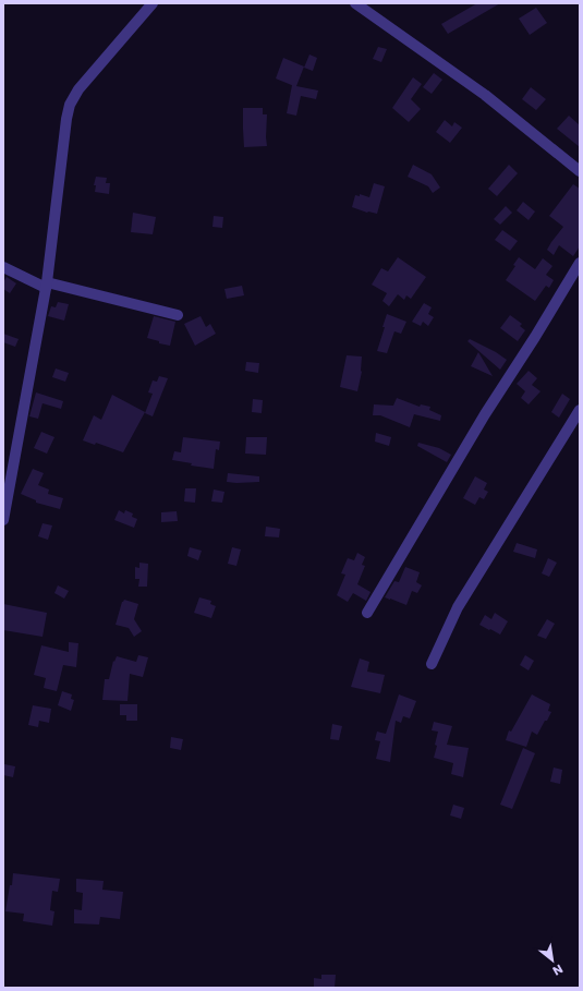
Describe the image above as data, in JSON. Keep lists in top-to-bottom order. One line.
{"north":"bottom right"}
